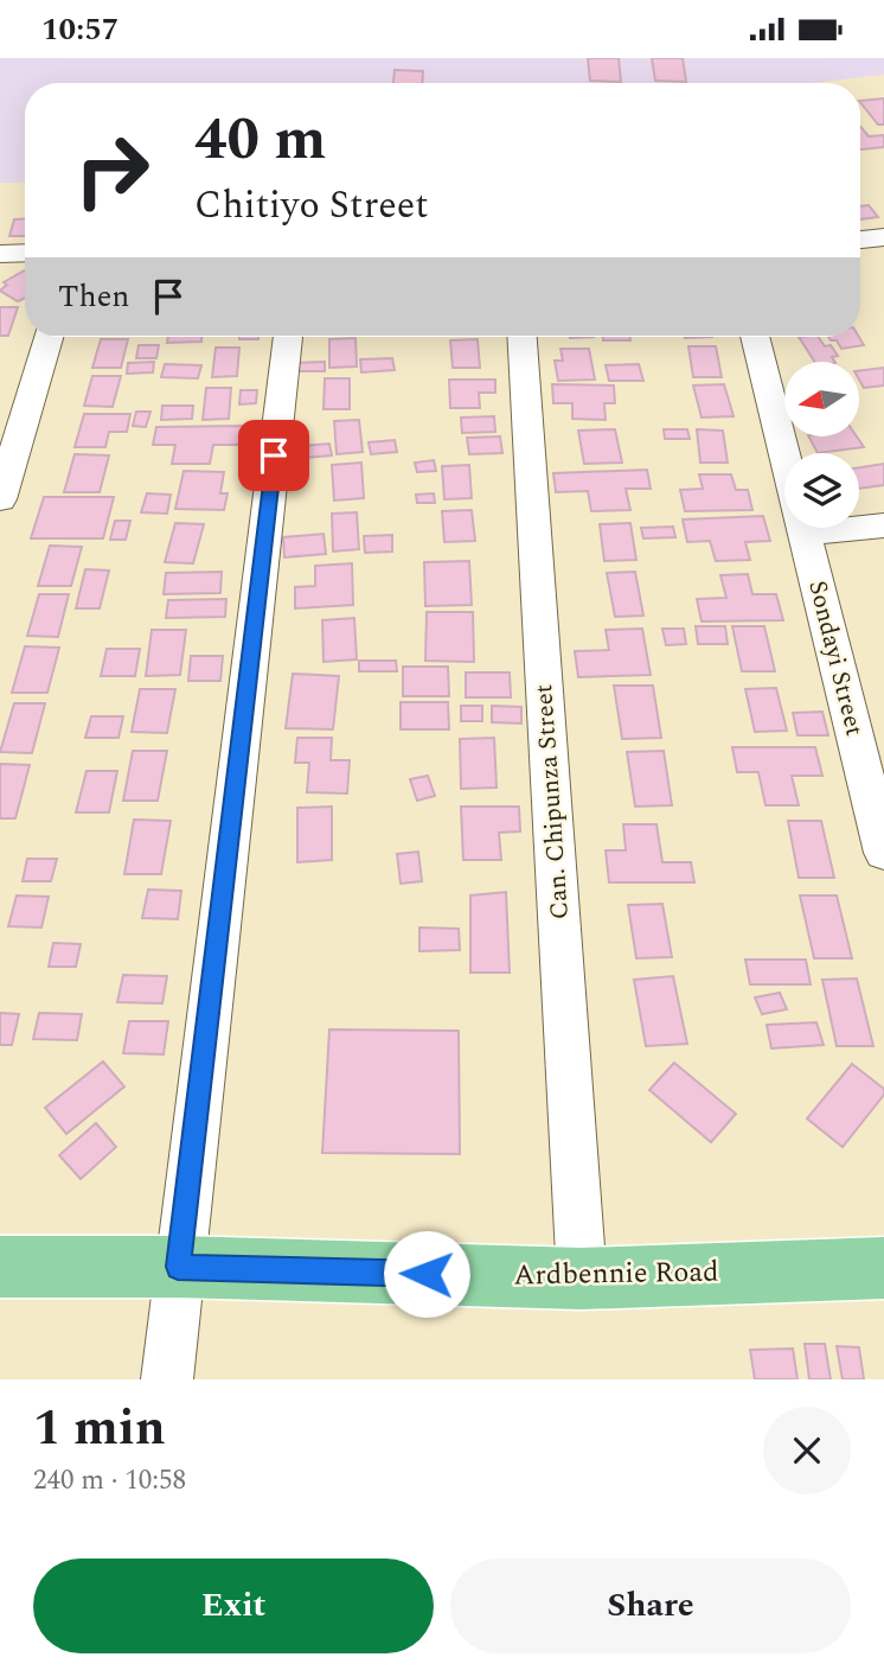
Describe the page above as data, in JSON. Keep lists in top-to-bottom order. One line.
{"streets":{"main road":["Ardbennie Road"],"street":["Sondayi Street","Can. Chipunza Street"]},"crossings":[["Can. Chipunza Street","Ardbennie Road"]],"north":"left","page":{"status":"10:57","turn":["40 m","Chitiyo Street"],"then":"Then","heading":["1 min","240 m · 10:58"],"buttons":["Exit","Share"]}}
